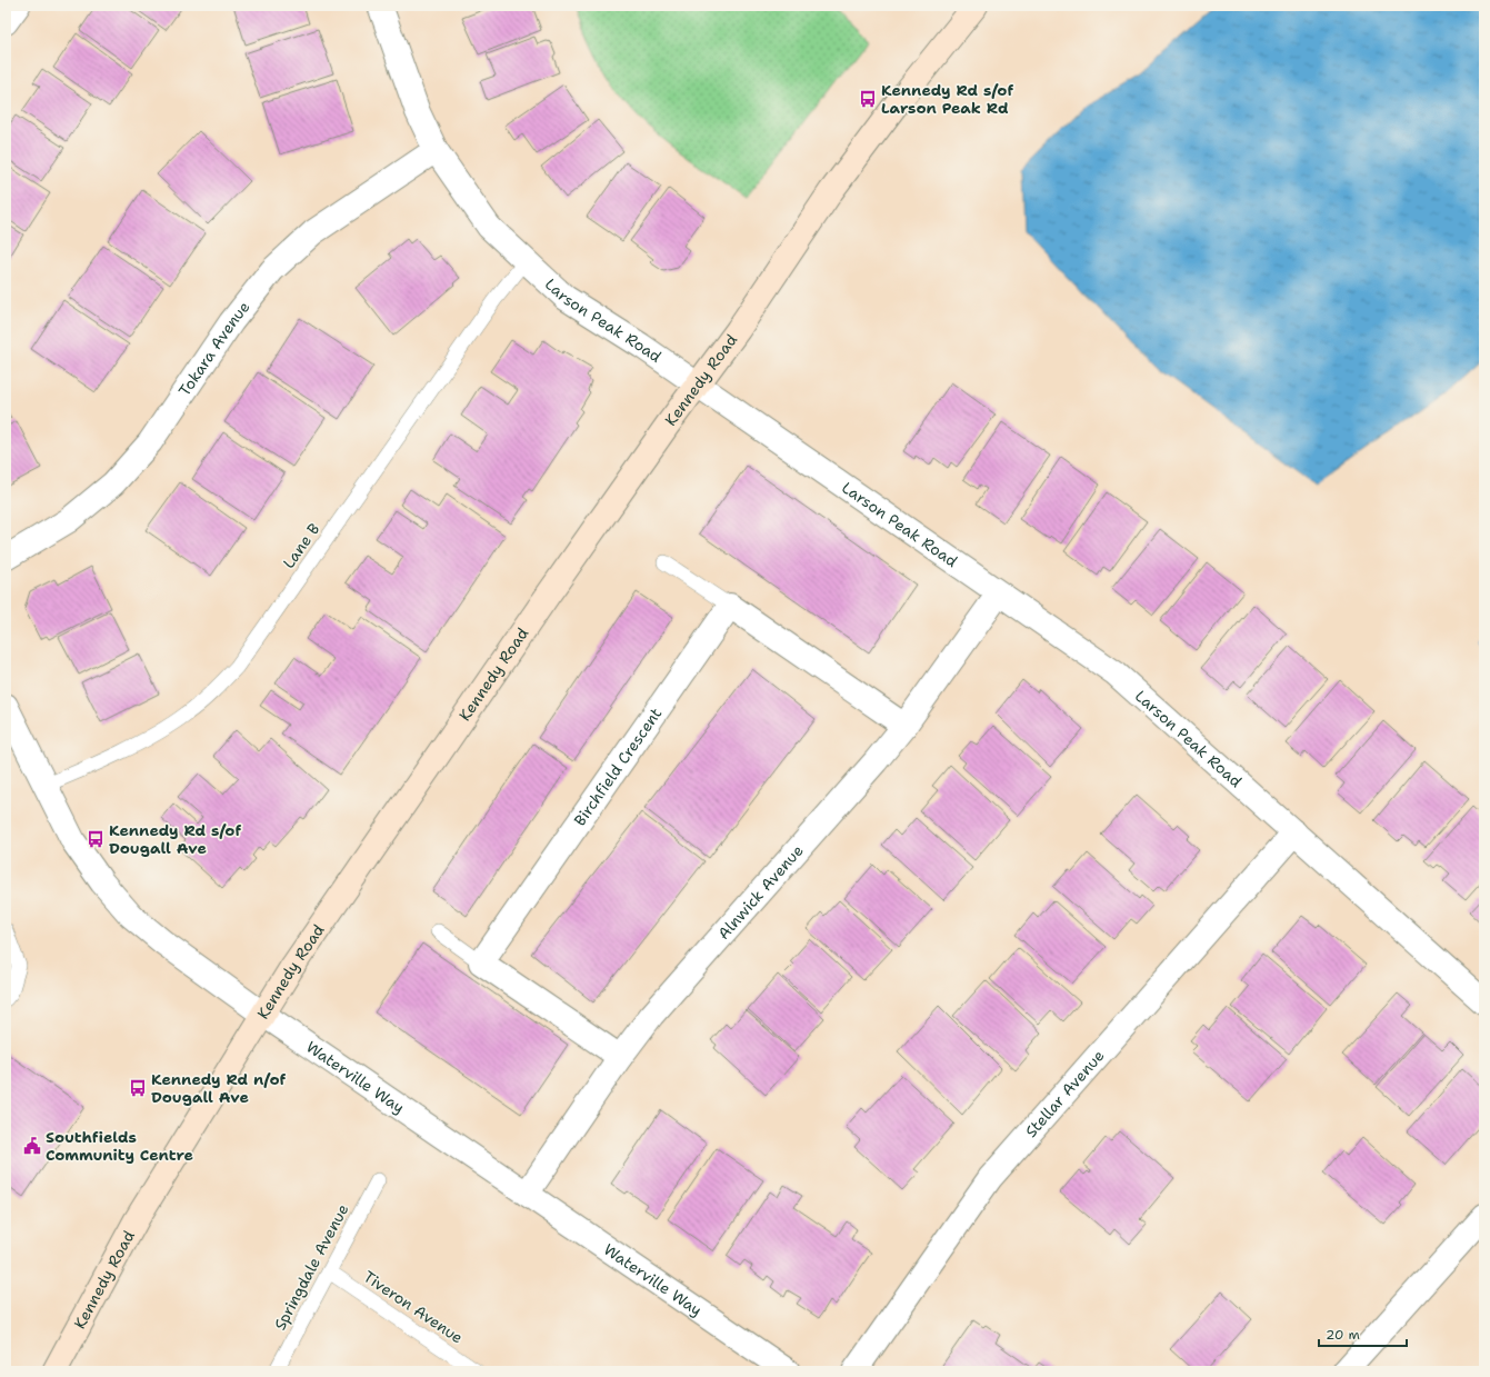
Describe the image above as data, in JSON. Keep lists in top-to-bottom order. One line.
{"streets":{"main road":["Kennedy Road"],"street":["Larson Peak Road","Tokara Avenue","Birchfield Crescent","Alnwick Avenue","Waterville Way","Stellar Avenue"],"lane":["Lane B","Springdale Avenue","Tiveron Avenue"]},"crossings":[["Larson Peak Road","Tokara Avenue"],["Larson Peak Road","Kennedy Road"],["Larson Peak Road","Lane B"],["Larson Peak Road","Alnwick Avenue"],["Larson Peak Road","Stellar Avenue"],["Kennedy Road","Waterville Way"],["Lane B","Waterville Way"],["Alnwick Avenue","Waterville Way"],["Springdale Avenue","Tiveron Avenue"]],"places":{"bus stop":["Kennedy Rd s/of Larson Peak Rd","Kennedy Rd s/of Dougall Ave","Kennedy Rd n/of Dougall Ave"],"public building":["Southfields Community Centre"]},"scale_bar":"20 m"}
